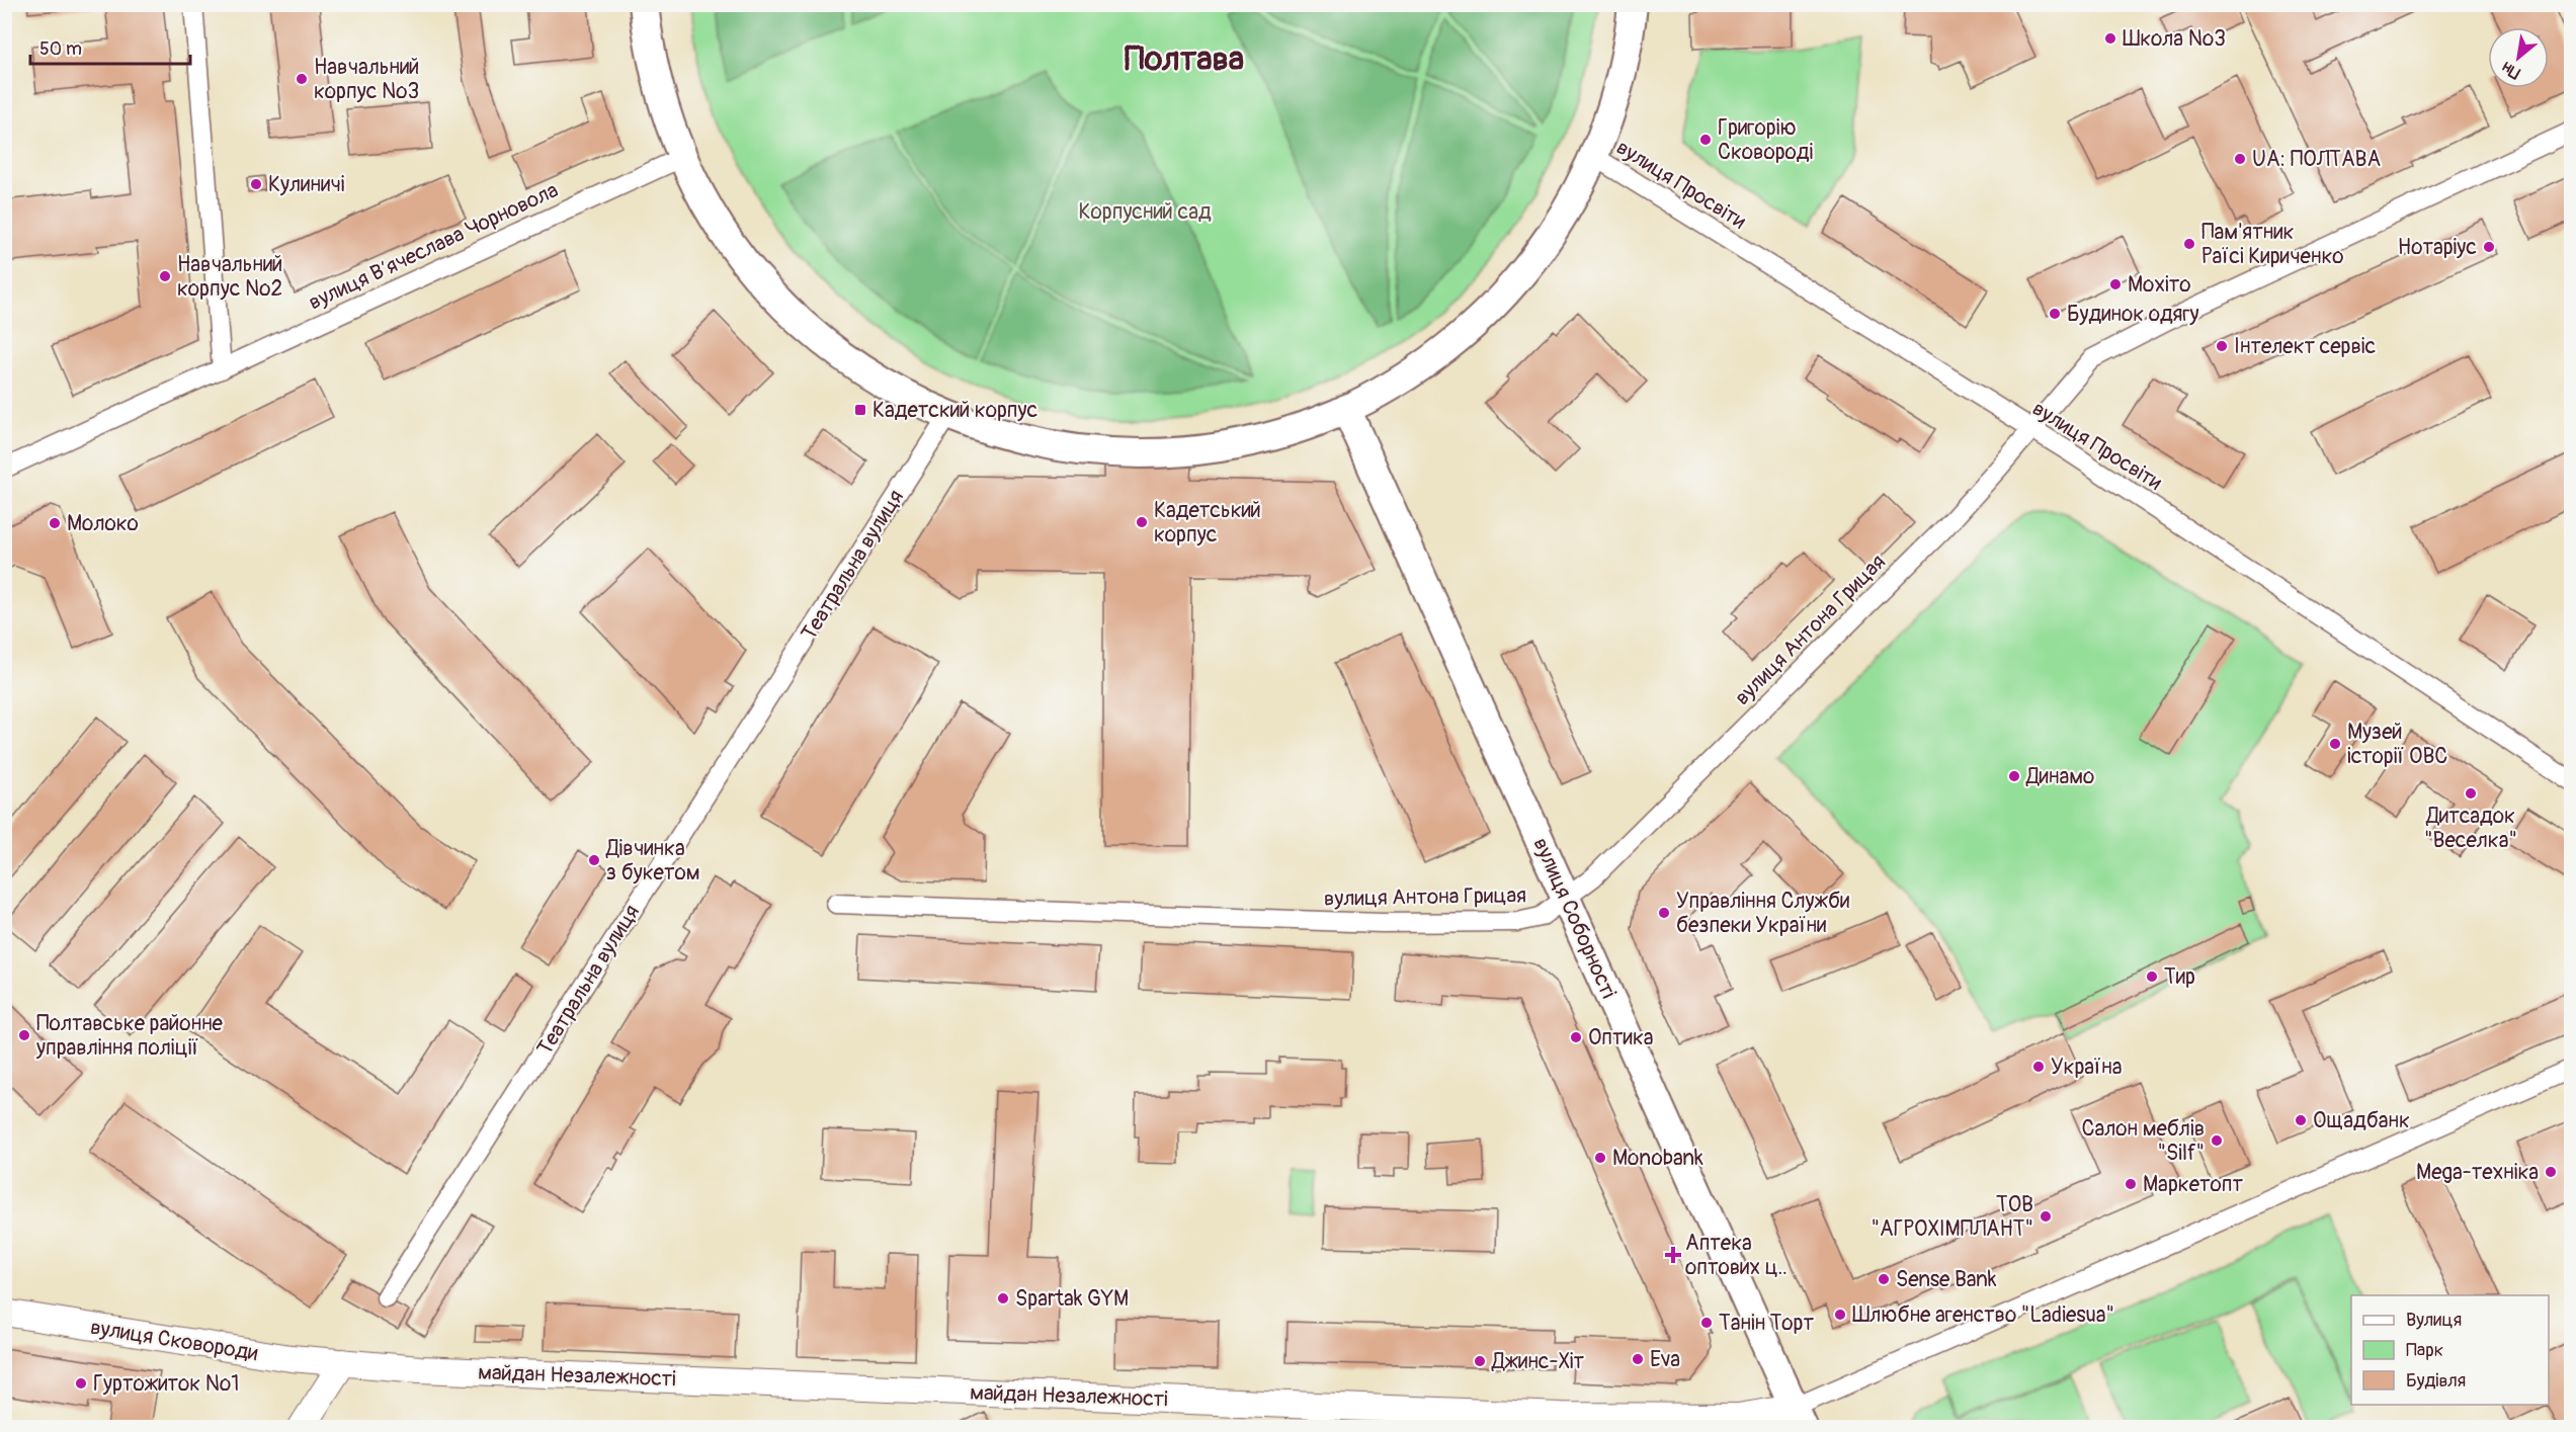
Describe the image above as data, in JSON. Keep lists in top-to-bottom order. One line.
{"streets":{"main road":["вулиця Соборності"],"street":["вулиця Просвіти","вулиця Вʼячеслава Чорновола","Театральна вулиця","вулиця Антона Грицая","вулиця Сковороди","майдан Незалежності"]},"crossings":[["вулиця Просвіти","вулиця Антона Грицая"],["вулиця Антона Грицая","вулиця Соборності"],["вулиця Соборності","майдан Незалежності"],["вулиця Сковороди","майдан Незалежності"]],"districts":["Полтава"],"parks":["Корпусний сад"],"places":{"other":["Школа №3","Навчальний корпус №3","Григорію Сковороді","UA: ПОЛТАВА","Кулиничі","Пам'ятник Раїсі Кириченко","Нотаріус","Навчальний корпус №2","Мохіто","Будинок одягу","Інтелект сервіс","Кадетський корпус","Молоко","Музей історії ОВС","Динамо","Дитсадок \"Веселка\"","Дівчинка з букетом","Управління Служби безпеки України","Тир","Полтавське районне управління поліції","Оптика","Україна","Ощадбанк","Салон меблів \"Silf\"","Monobank","Mega-техніка","Маркетопт","ТОВ \"АГРОХІМПЛАНТ\"","Sense Bank","Spartak GYM","Шлюбне агенство \"Ladiesua\"","Танін Торт","Eva","Джинс-Хіт","Гуртожиток №1"],"transit":["Кадетский корпус"],"health":["Аптека оптових ц.."]},"legend":["Вулиця","Парк","Будівля"],"scale_bar":"50 m","north":"bottom left"}
